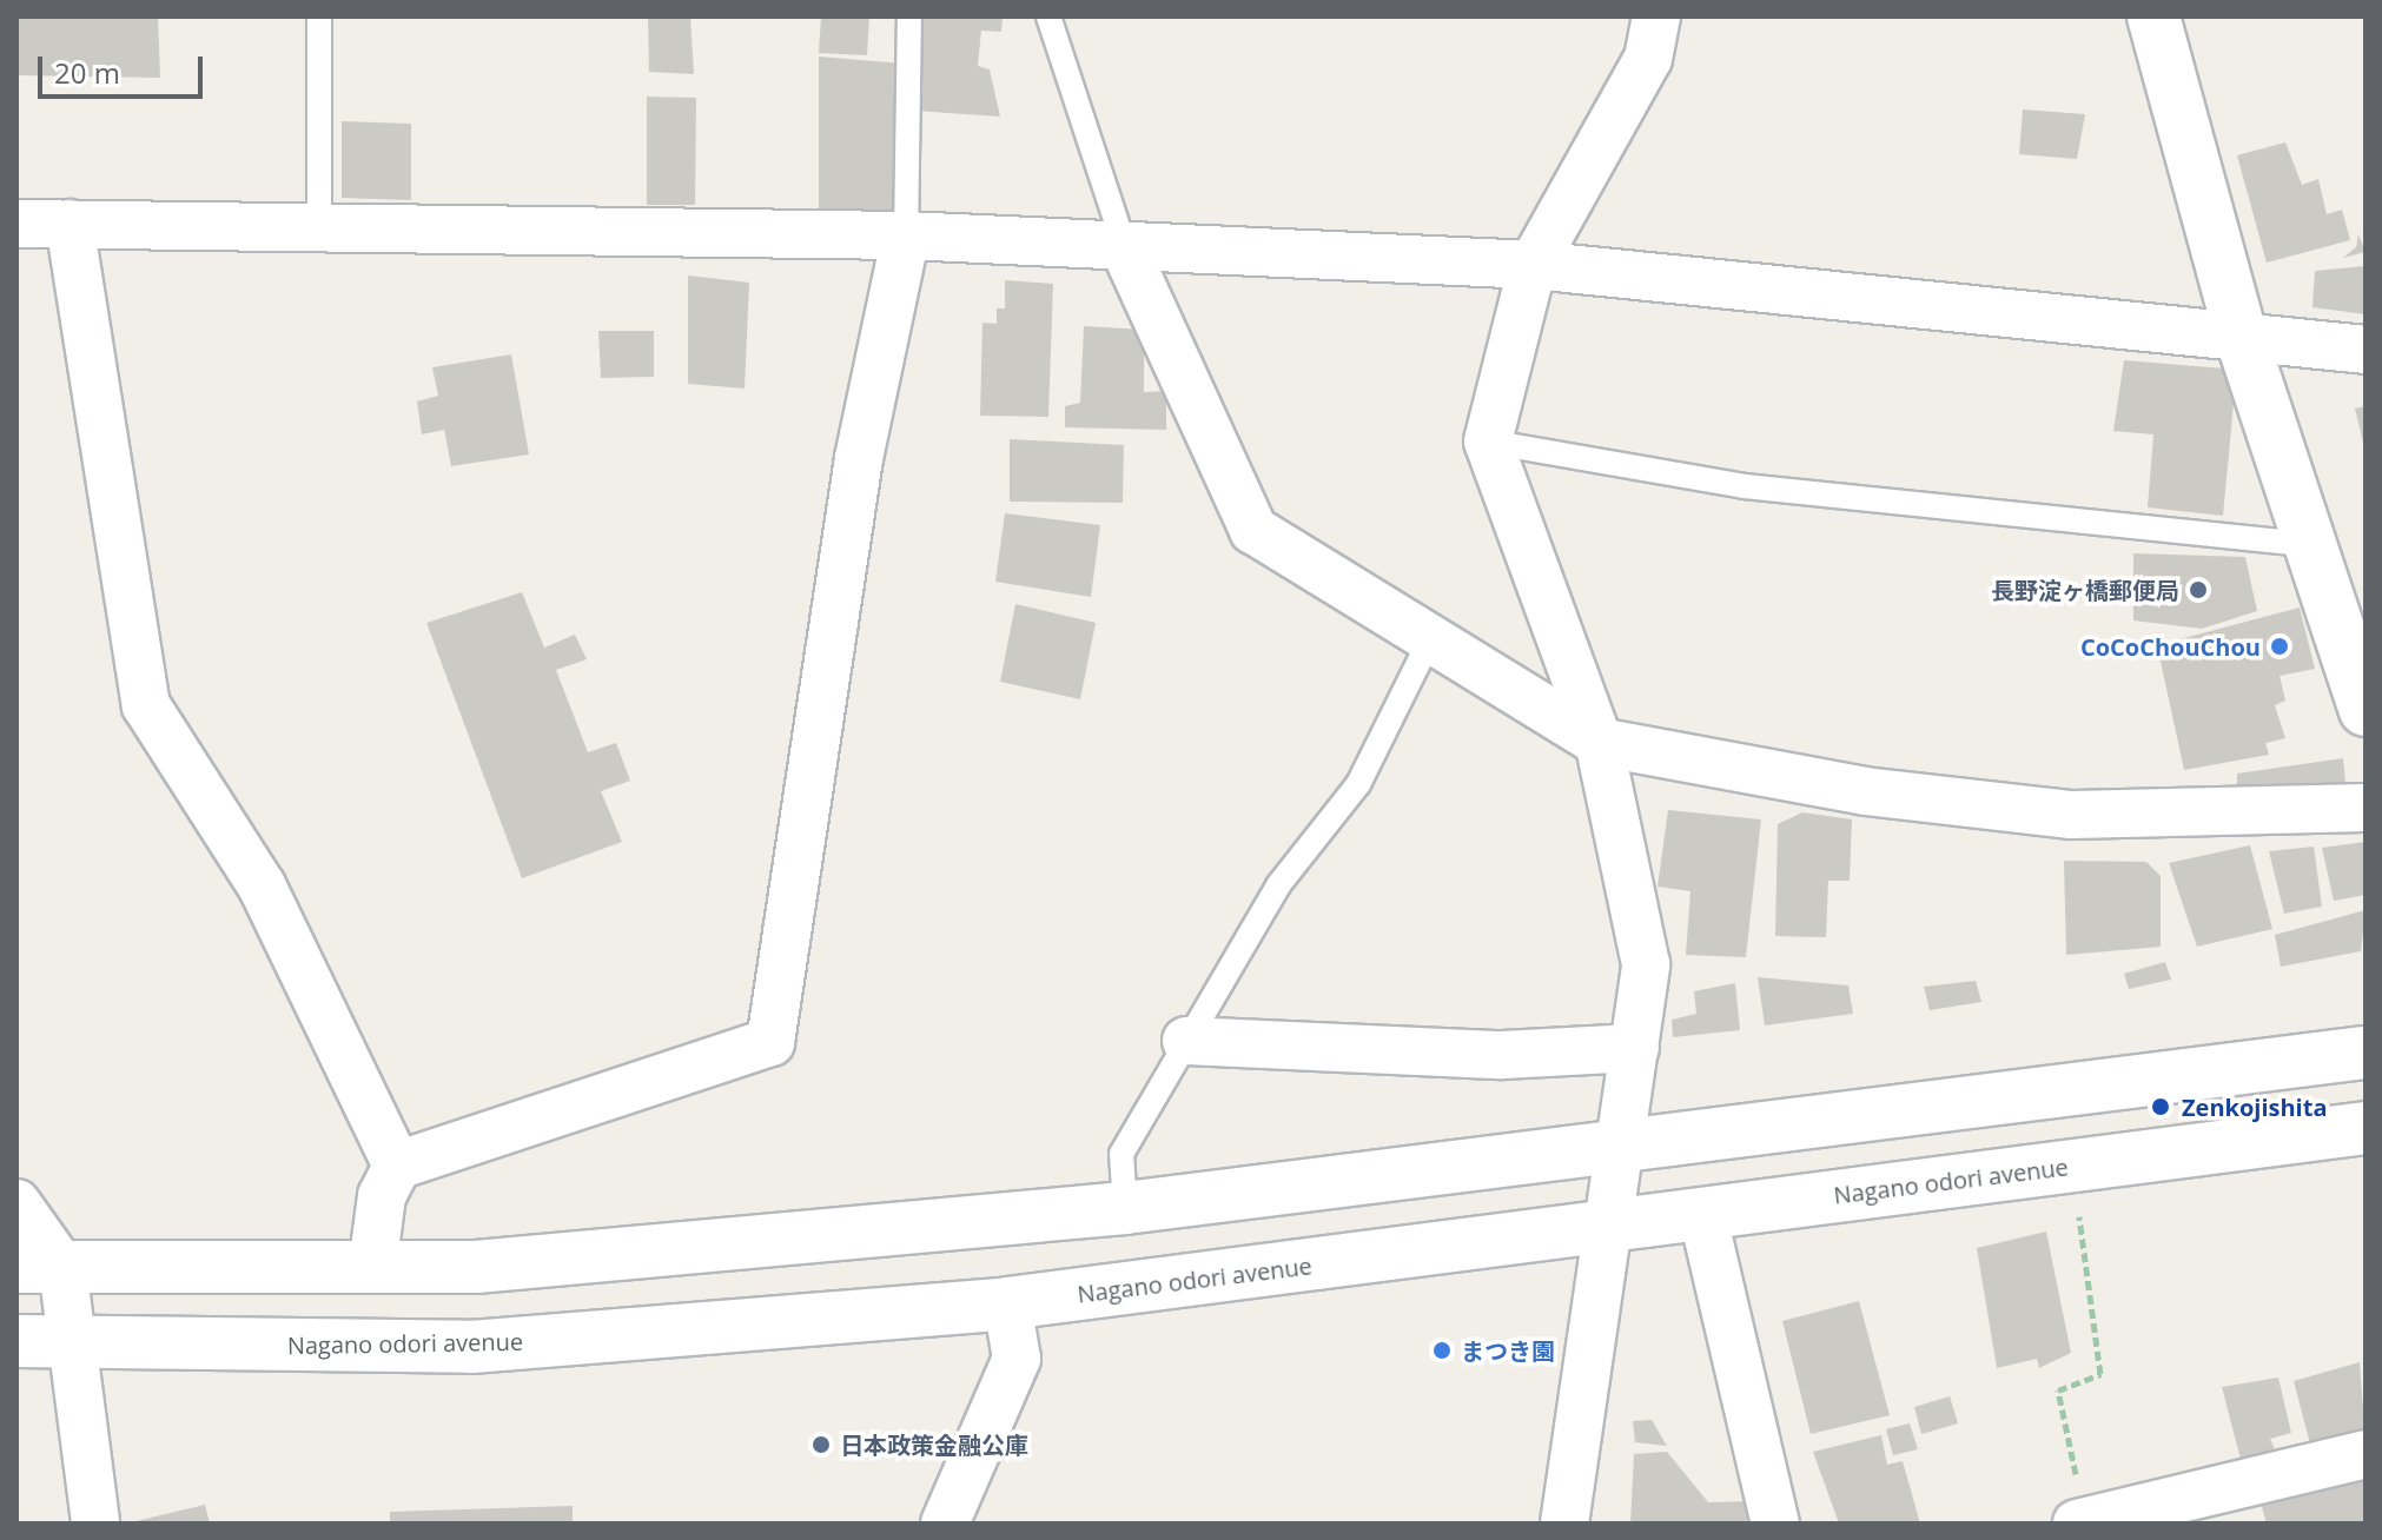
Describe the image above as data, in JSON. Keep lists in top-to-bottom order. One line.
{"streets":{"street":["Nagano odori avenue"]},"places":["長野淀ヶ橋郵便局","CoCoChouChou","Zenkojishita","まつき園","日本政策金融公庫"],"scale_bar":"20 m"}
